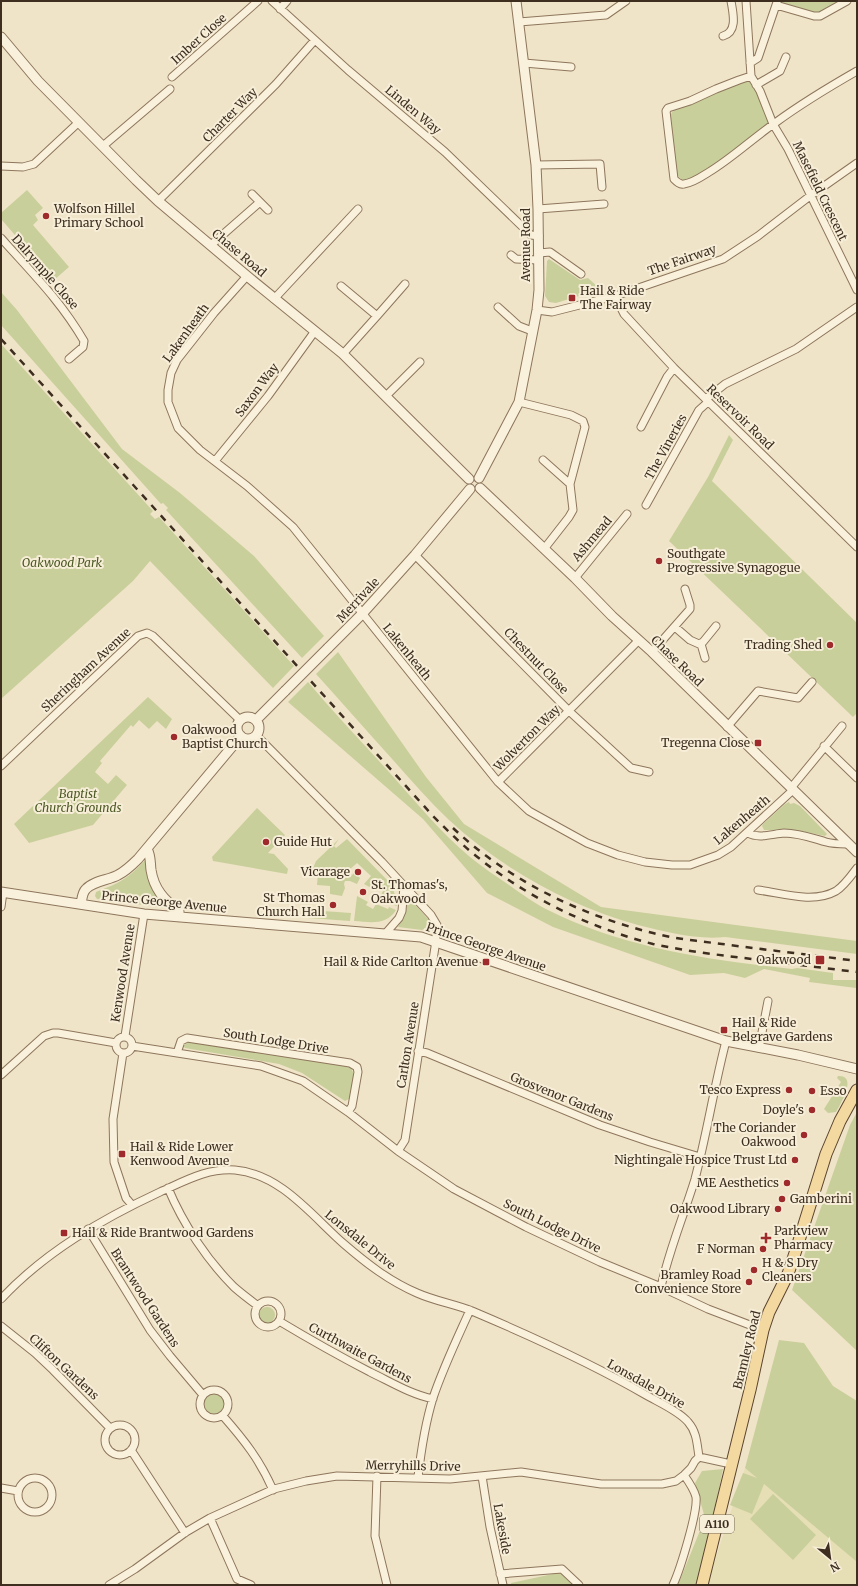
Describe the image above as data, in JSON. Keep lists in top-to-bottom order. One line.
{"streets":{"main road":["Bramley Road","A110"],"street":["Imber Close","Linden Way","Charter Way","Masefield Crescent","Avenue Road","Chase Road","The Fairway","Dalrymple Close","Lakenheath","Saxon Way","Reservoir Road","The Vineries","Ashmead","Merrivale","Chestnut Close","Sheringham Avenue","Wolverton Way","Prince George Avenue","Kenwood Avenue","South Lodge Drive","Carlton Avenue","Grosvenor Gardens","Lonsdale Drive","Brantwood Gardens","Curthwaite Gardens","Clifton Gardens","Merryhills Drive","Lakeside"]},"crossings":[["Linden Way","Charter Way"],["Linden Way","Avenue Road"],["Charter Way","Chase Road"],["Masefield Crescent","The Fairway"],["Avenue Road","Chase Road"],["Avenue Road","The Fairway"],["Avenue Road","Merrivale"],["Chase Road","Lakenheath"],["Chase Road","Saxon Way"],["Chase Road","Ashmead"],["Chase Road","Merrivale"],["Chase Road","Wolverton Way"],["The Fairway","Reservoir Road"],["Lakenheath","Saxon Way"],["Lakenheath","Merrivale"],["Lakenheath","Wolverton Way"],["Reservoir Road","The Vineries"],["Merrivale","Chestnut Close"],["Merrivale","Sheringham Avenue"],["Chestnut Close","Wolverton Way"],["Prince George Avenue","Kenwood Avenue"],["Prince George Avenue","Carlton Avenue"],["Kenwood Avenue","South Lodge Drive"],["South Lodge Drive","Carlton Avenue"],["South Lodge Drive","Bramley Road"],["Carlton Avenue","Grosvenor Gardens"],["Lonsdale Drive","Brantwood Gardens"],["Lonsdale Drive","Merryhills Drive"],["Bramley Road","A110"],["Merryhills Drive","Lakeside"]],"parks":["Oakwood Park","Baptist Church Grounds"],"places":{"other":["Wolfson Hillel Primary School","Southgate Progressive Synagogue","Trading Shed","Oakwood Baptist Church","Guide Hut","Vicarage","St. Thomas's, Oakwood","St Thomas Church Hall","Tesco Express","Esso","Doyle's","The Coriander Oakwood","Nightingale Hospice Trust Ltd","ME Aesthetics","Gamberini","Oakwood Library","F Norman","H & S Dry Cleaners","Bramley Road Convenience Store"],"transit":["Hail & Ride The Fairway","Tregenna Close","Oakwood","Hail & Ride Carlton Avenue","Hail & Ride Belgrave Gardens","Hail & Ride Lower Kenwood Avenue","Hail & Ride Brantwood Gardens"],"health":["Parkview Pharmacy"]},"north":"bottom right"}
